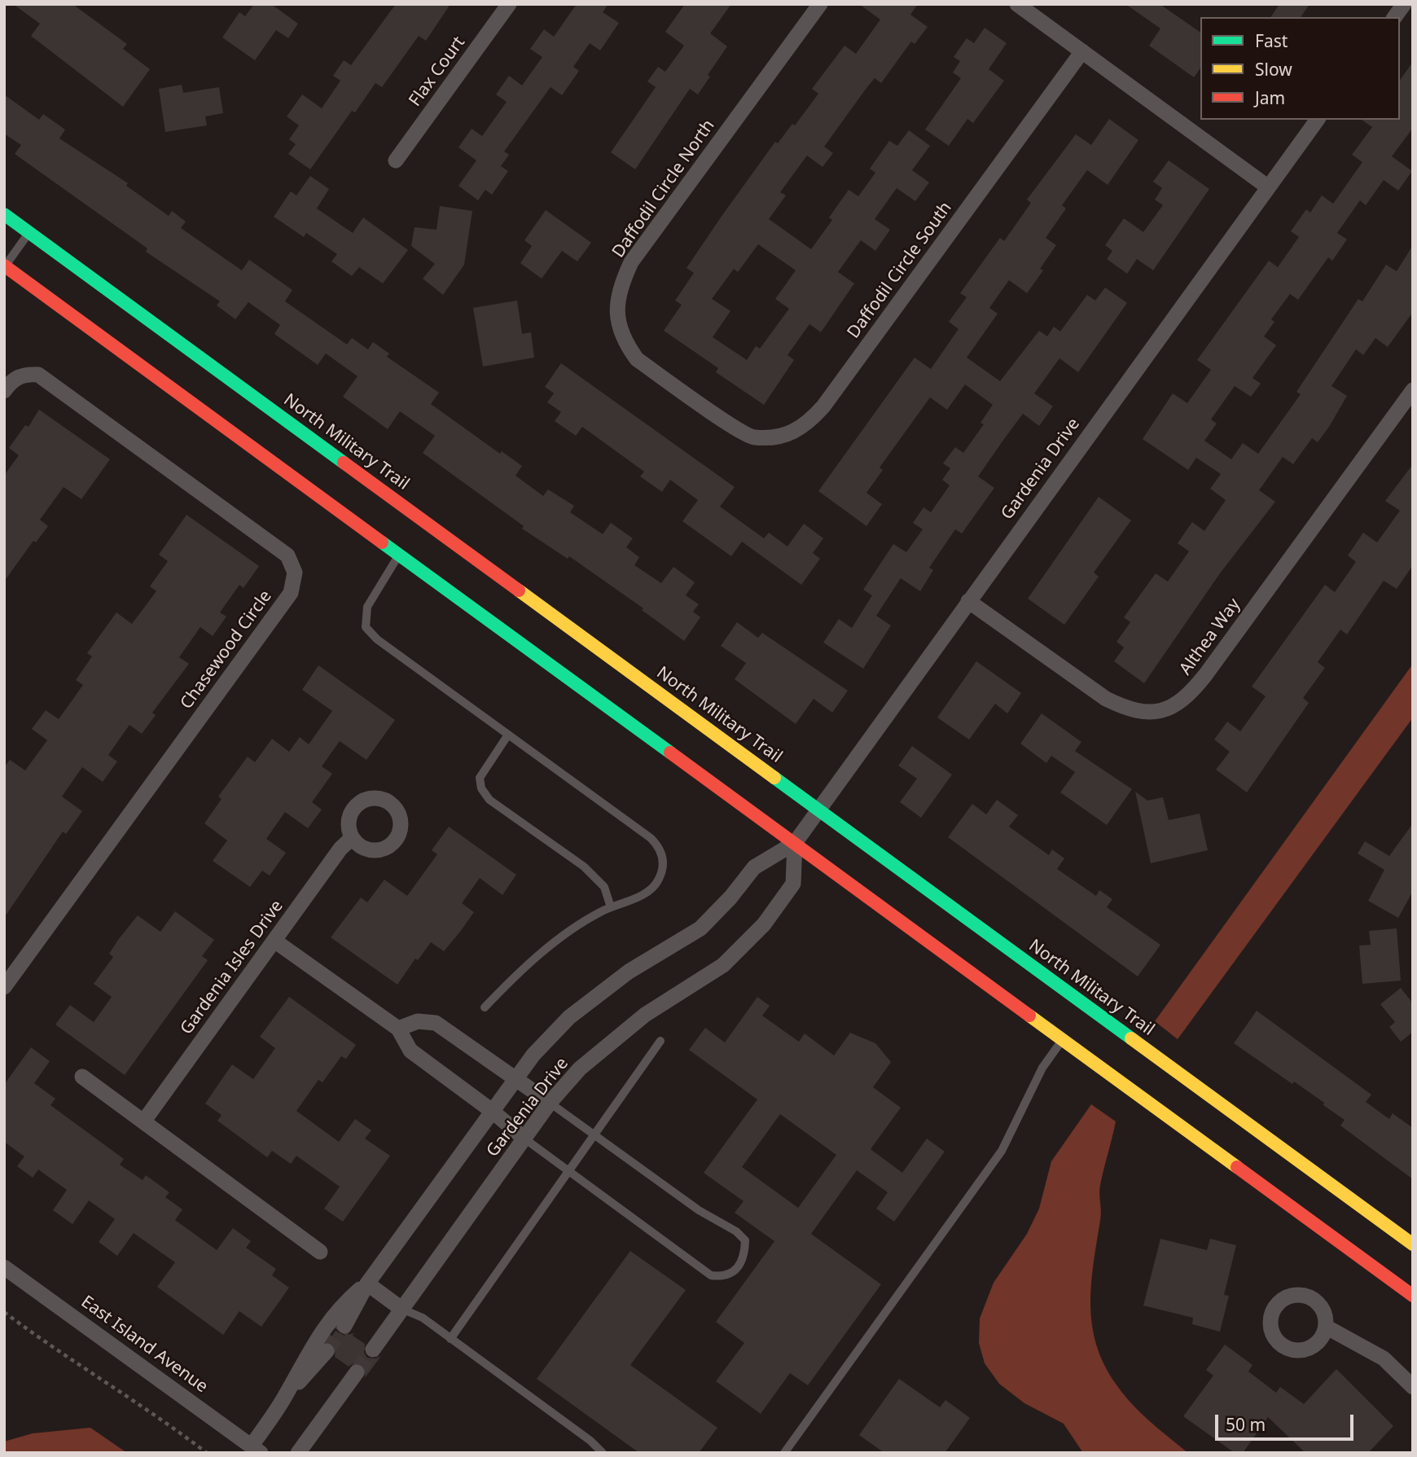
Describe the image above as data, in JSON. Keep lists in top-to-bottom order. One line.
{"streets":{"main road":["North Military Trail"],"street":["Flax Court","Daffodil Circle North","Daffodil Circle South","Gardenia Drive","Althea Way","Chasewood Circle","Gardenia Isles Drive","East Island Avenue"]},"crossings":[["Daffodil Circle North","Daffodil Circle South"],["North Military Trail","Gardenia Drive"],["Gardenia Drive","Althea Way"],["Gardenia Drive","East Island Avenue"]],"legend":["Fast","Slow","Jam"],"scale_bar":"50 m"}
